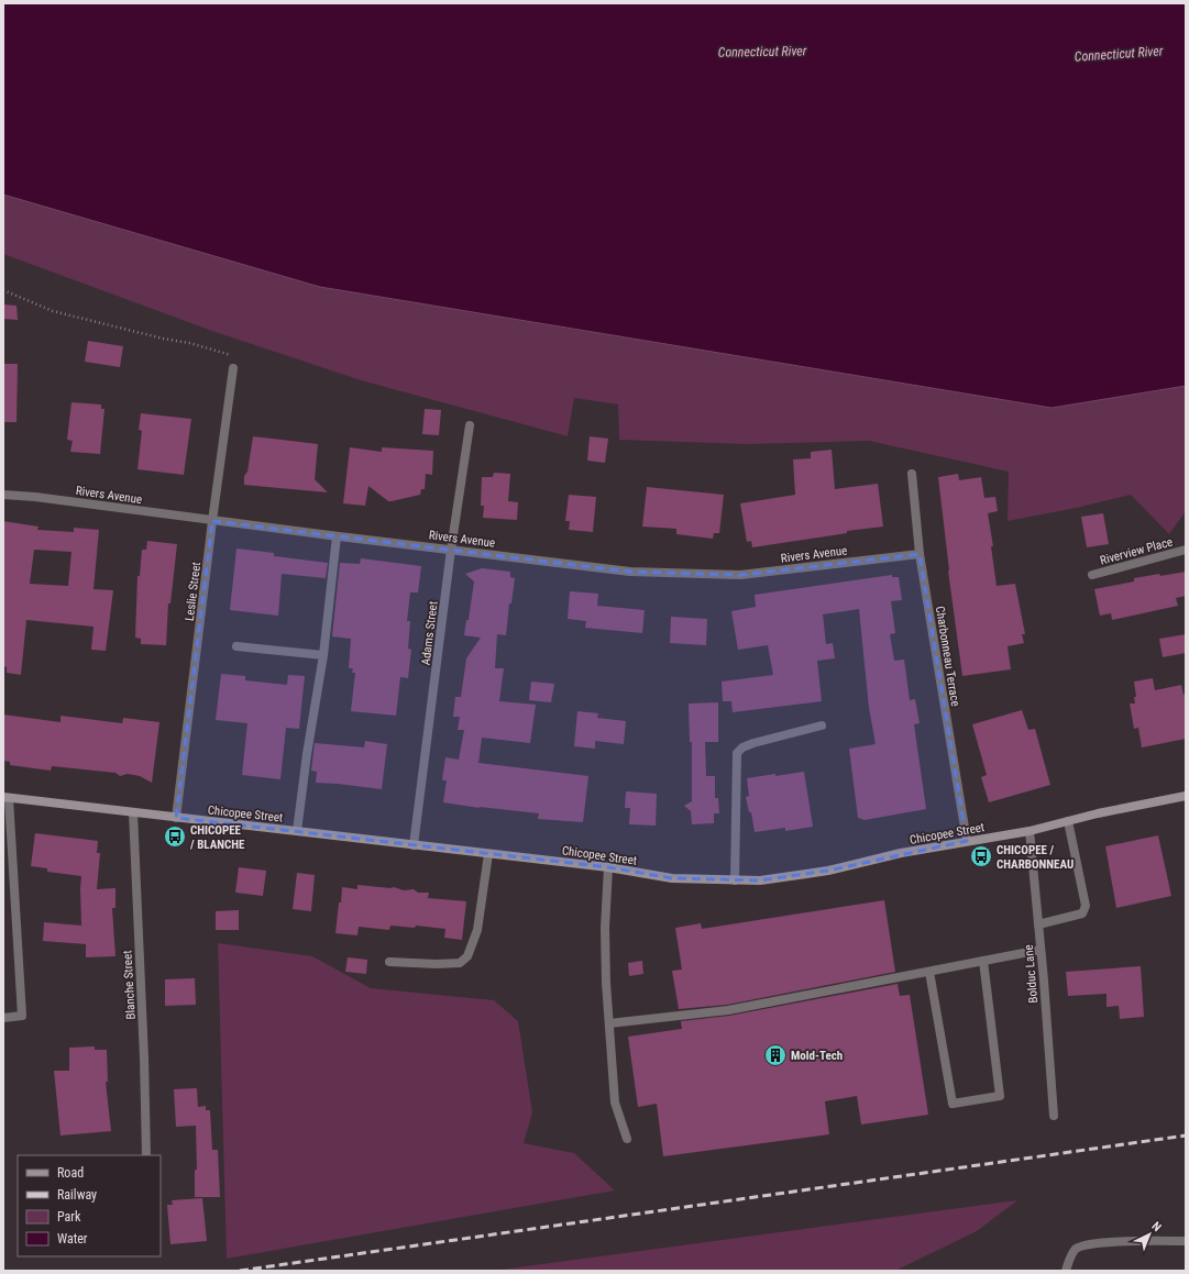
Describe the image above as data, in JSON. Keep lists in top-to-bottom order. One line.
{"streets":{"main road":["Chicopee Street"],"street":["Rivers Avenue","Riverview Place","Leslie Street","Adams Street","Charbonneau Terrace","Bolduc Lane","Blanche Street"]},"crossings":[["Rivers Avenue","Leslie Street"],["Rivers Avenue","Adams Street"],["Rivers Avenue","Charbonneau Terrace"],["Leslie Street","Chicopee Street"],["Adams Street","Chicopee Street"],["Charbonneau Terrace","Chicopee Street"],["Chicopee Street","Bolduc Lane"],["Chicopee Street","Blanche Street"]],"water":["Connecticut River"],"places":{"bus stop":["CHICOPEE / BLANCHE","CHICOPEE / CHARBONNEAU"],"building":["Mold-Tech"]},"legend":["Road","Railway","Park","Water"],"north":"top right"}
